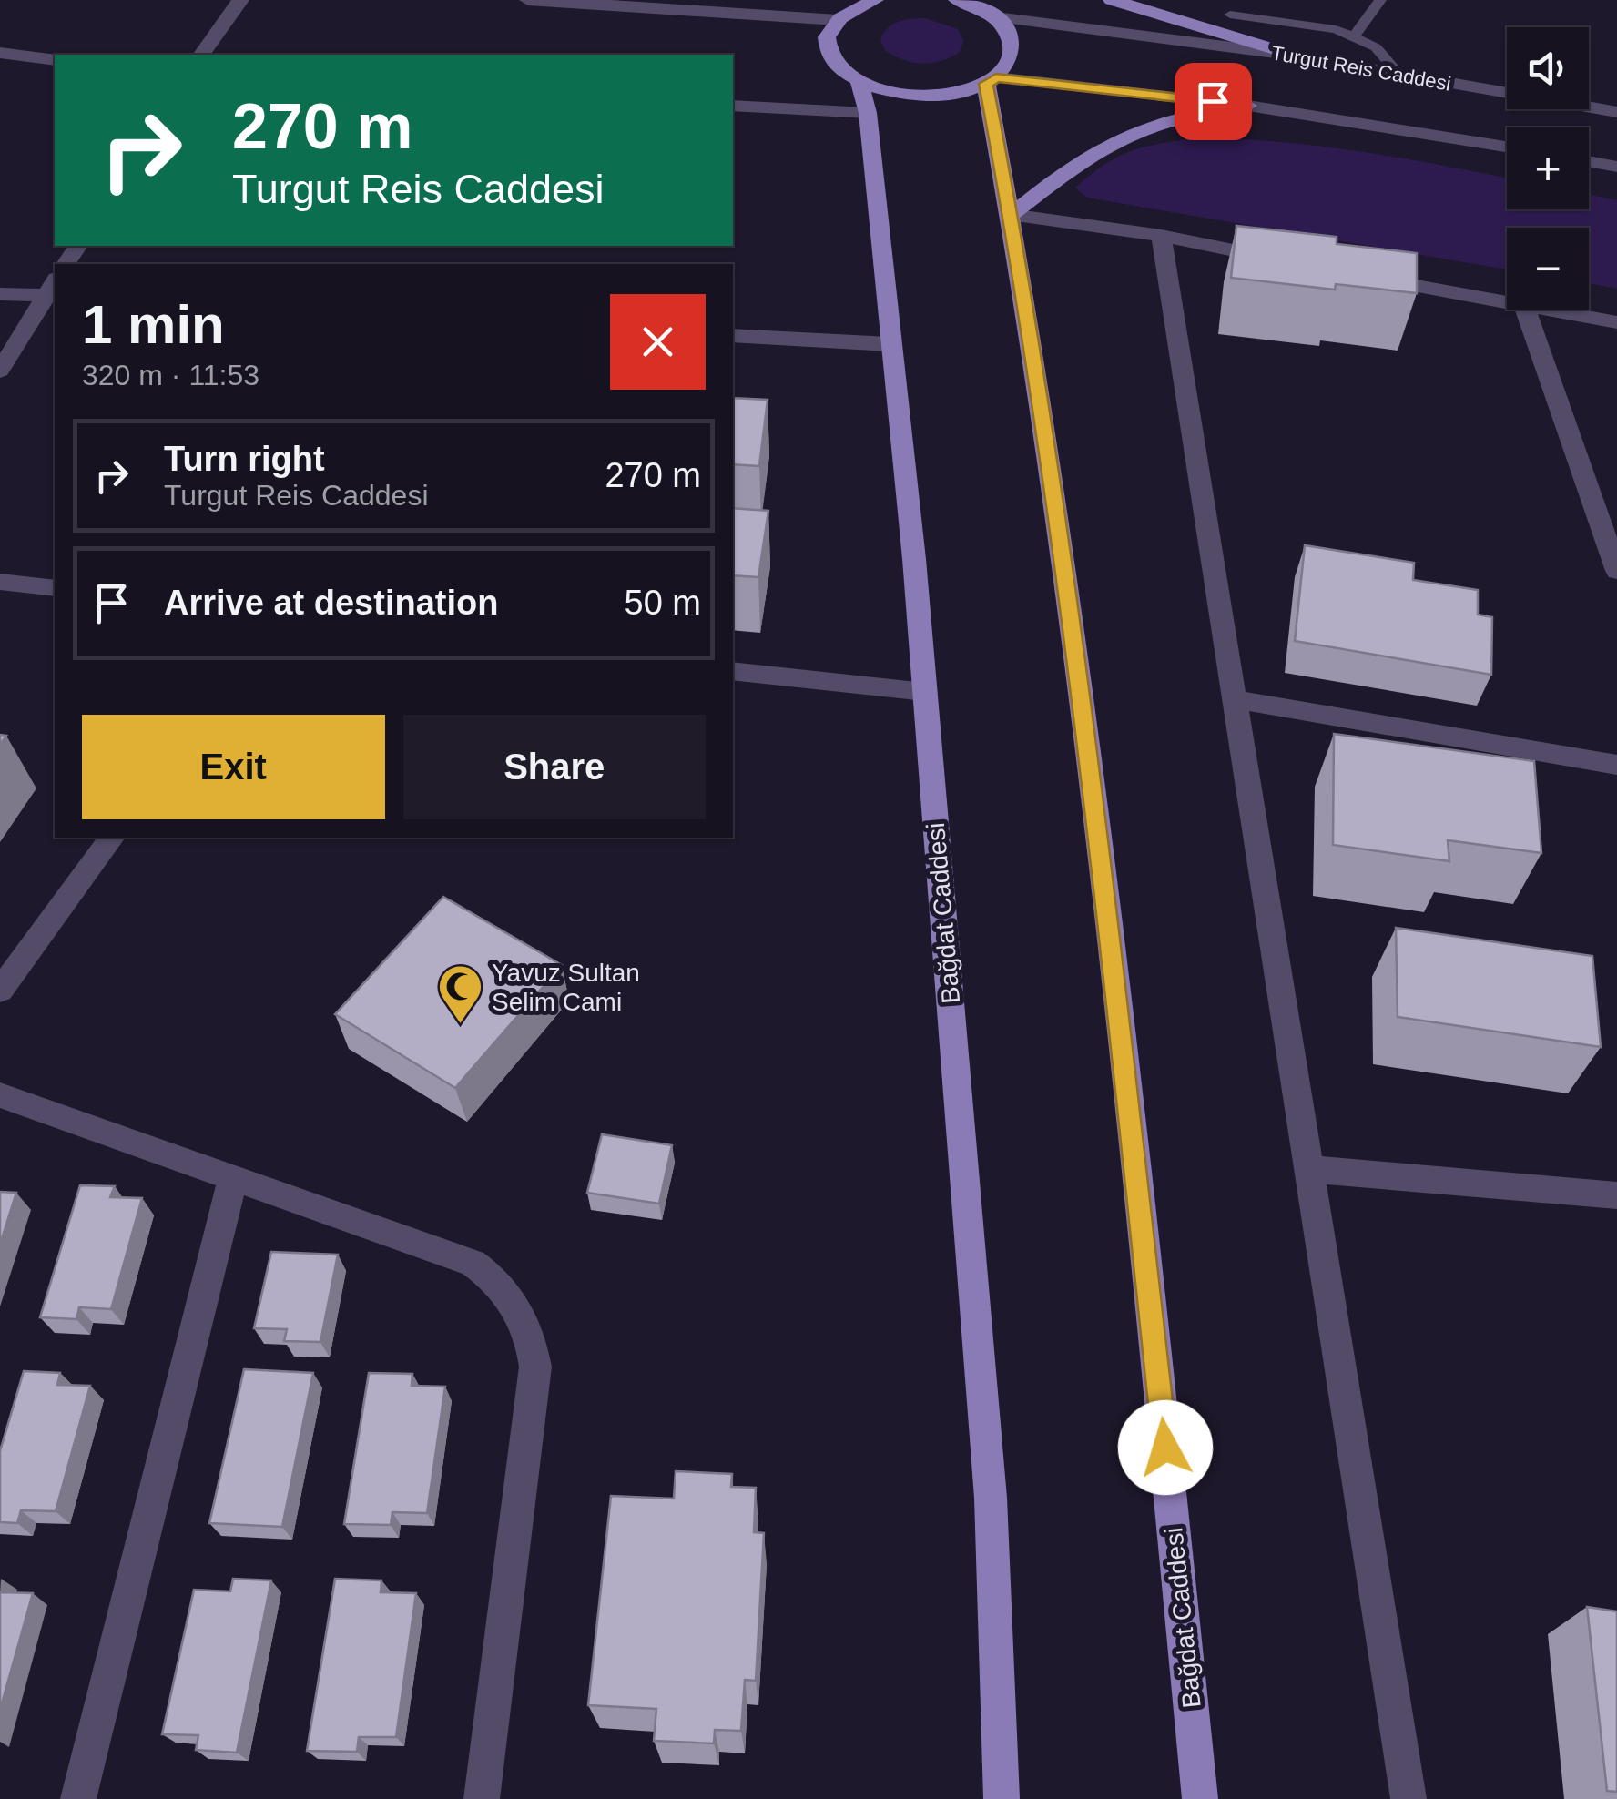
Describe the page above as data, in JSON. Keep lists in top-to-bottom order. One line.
{"streets":{"main road":["Bağdat Caddesi"],"street":["Turgut Reis Caddesi"]},"places":{"mosque":["Yavuz Sultan Selim Cami"]},"page":{"map_buttons":["+","−"],"turn":["270 m","Turgut Reis Caddesi"],"heading":["1 min","320 m · 11:53"],"list":[{"name":"Turn right","note":"Turgut Reis Caddesi","value":"270 m"},{"name":"Arrive at destination","value":"50 m"}],"buttons":["Exit","Share"]}}
